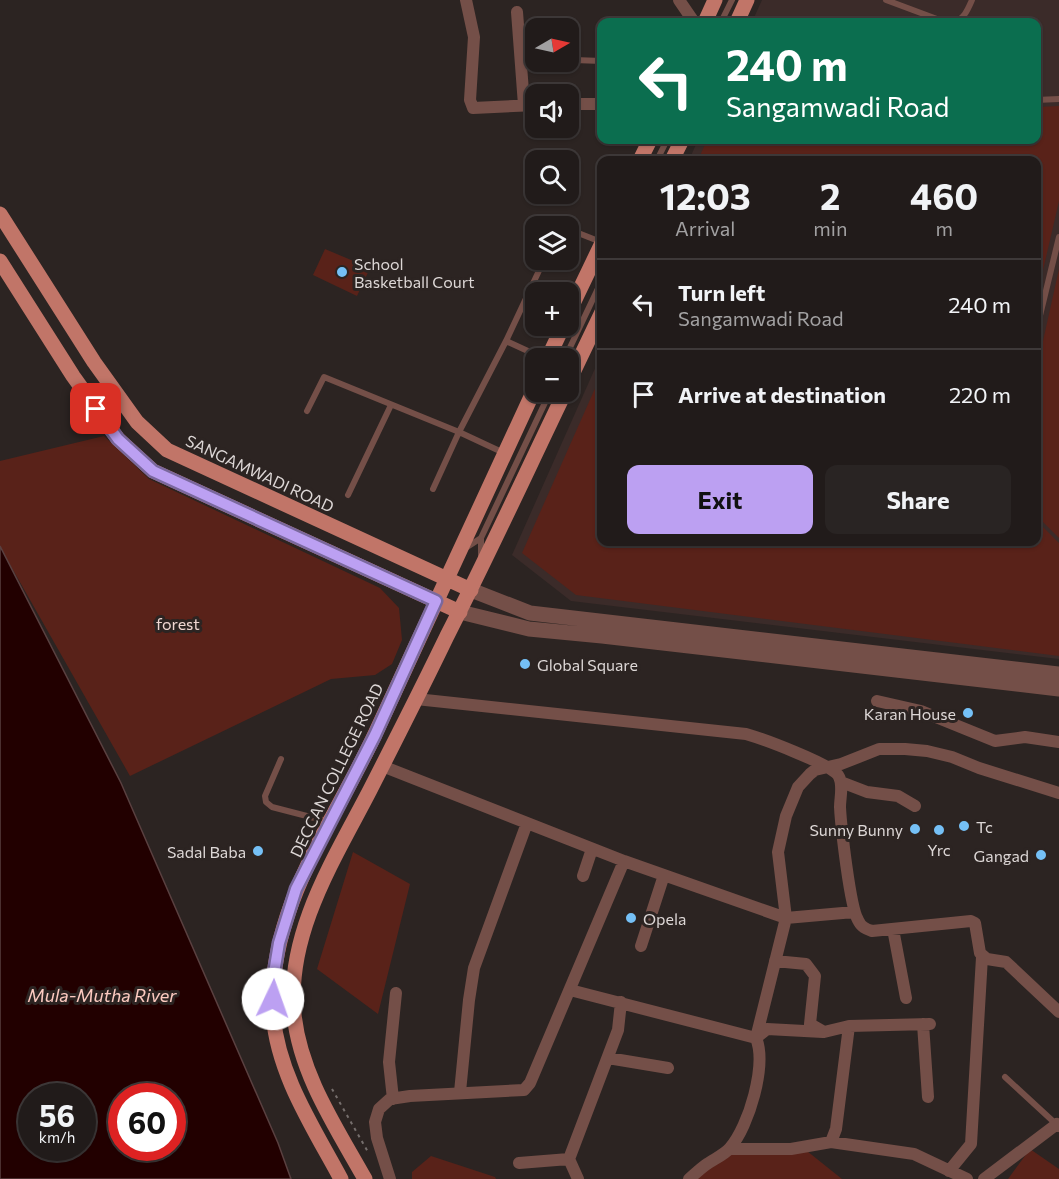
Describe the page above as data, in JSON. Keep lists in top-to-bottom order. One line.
{"streets":{"main road":["SANGAMWADI ROAD","DECCAN COLLEGE ROAD"]},"crossings":[["SANGAMWADI ROAD","DECCAN COLLEGE ROAD"]],"water":["Mula-Mutha River"],"parks":["forest"],"places":["School Basketball Court","Global Square","Karan House","Tc","Sunny Bunny","Yrc","Sadal Baba","Gangad","Opela"],"north":"right","page":{"map_buttons":["+","−"],"turn":["240 m","Sangamwadi Road"],"eta":["12:03","Arrival","2","min","460","m"],"list":[{"name":"Turn left","note":"Sangamwadi Road","value":"240 m"},{"name":"Arrive at destination","value":"220 m"}],"buttons":["Exit","Share"],"speed":"56 km/h","limit":"60"}}
